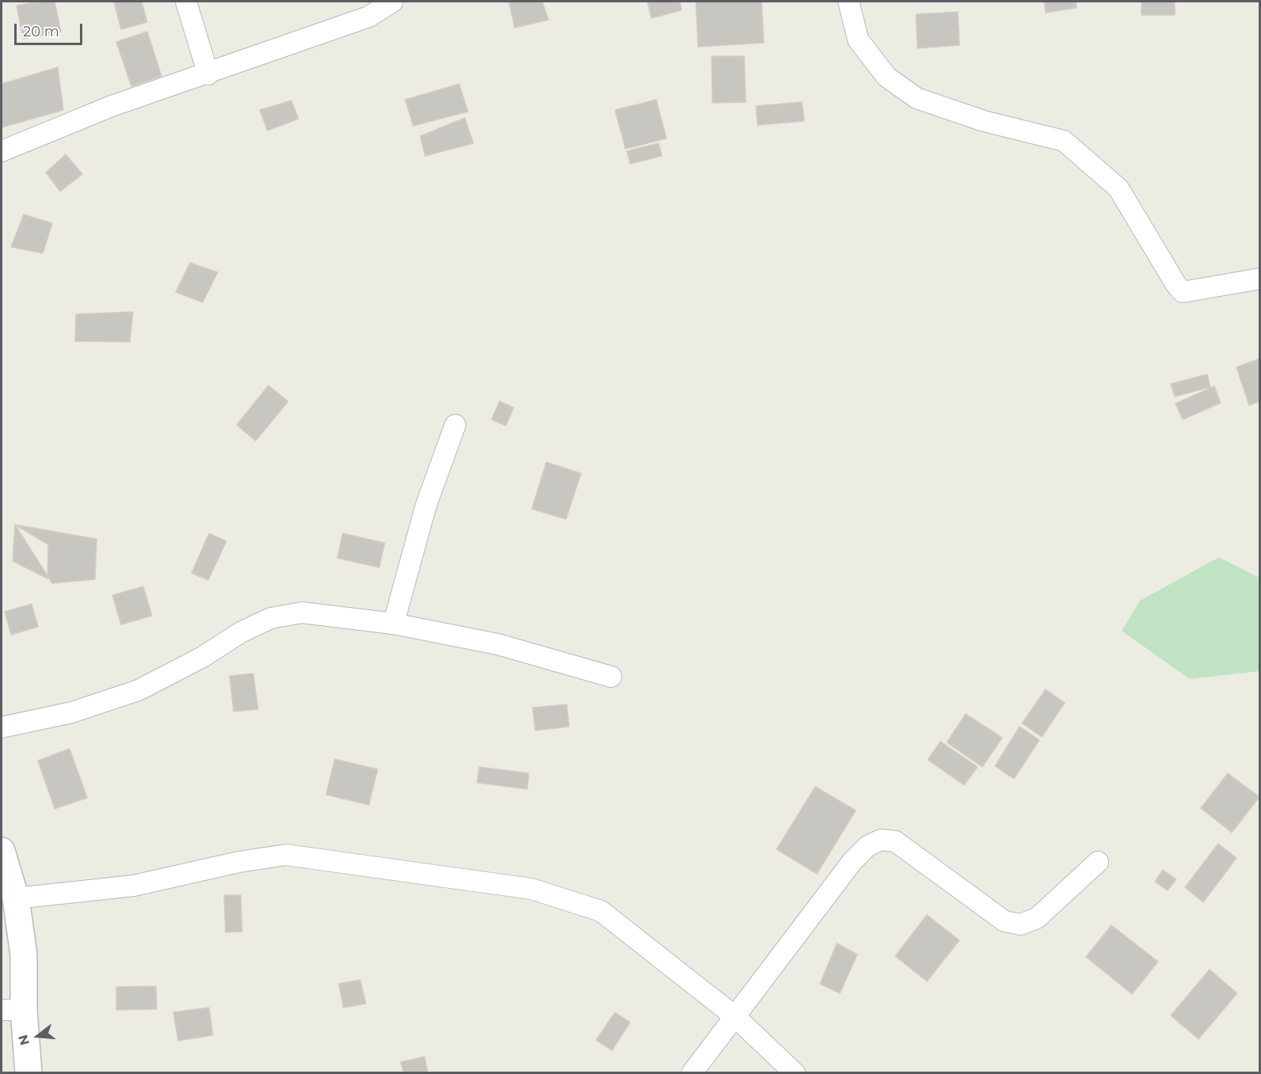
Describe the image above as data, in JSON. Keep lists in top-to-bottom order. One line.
{"scale_bar":"20 m","north":"left"}
